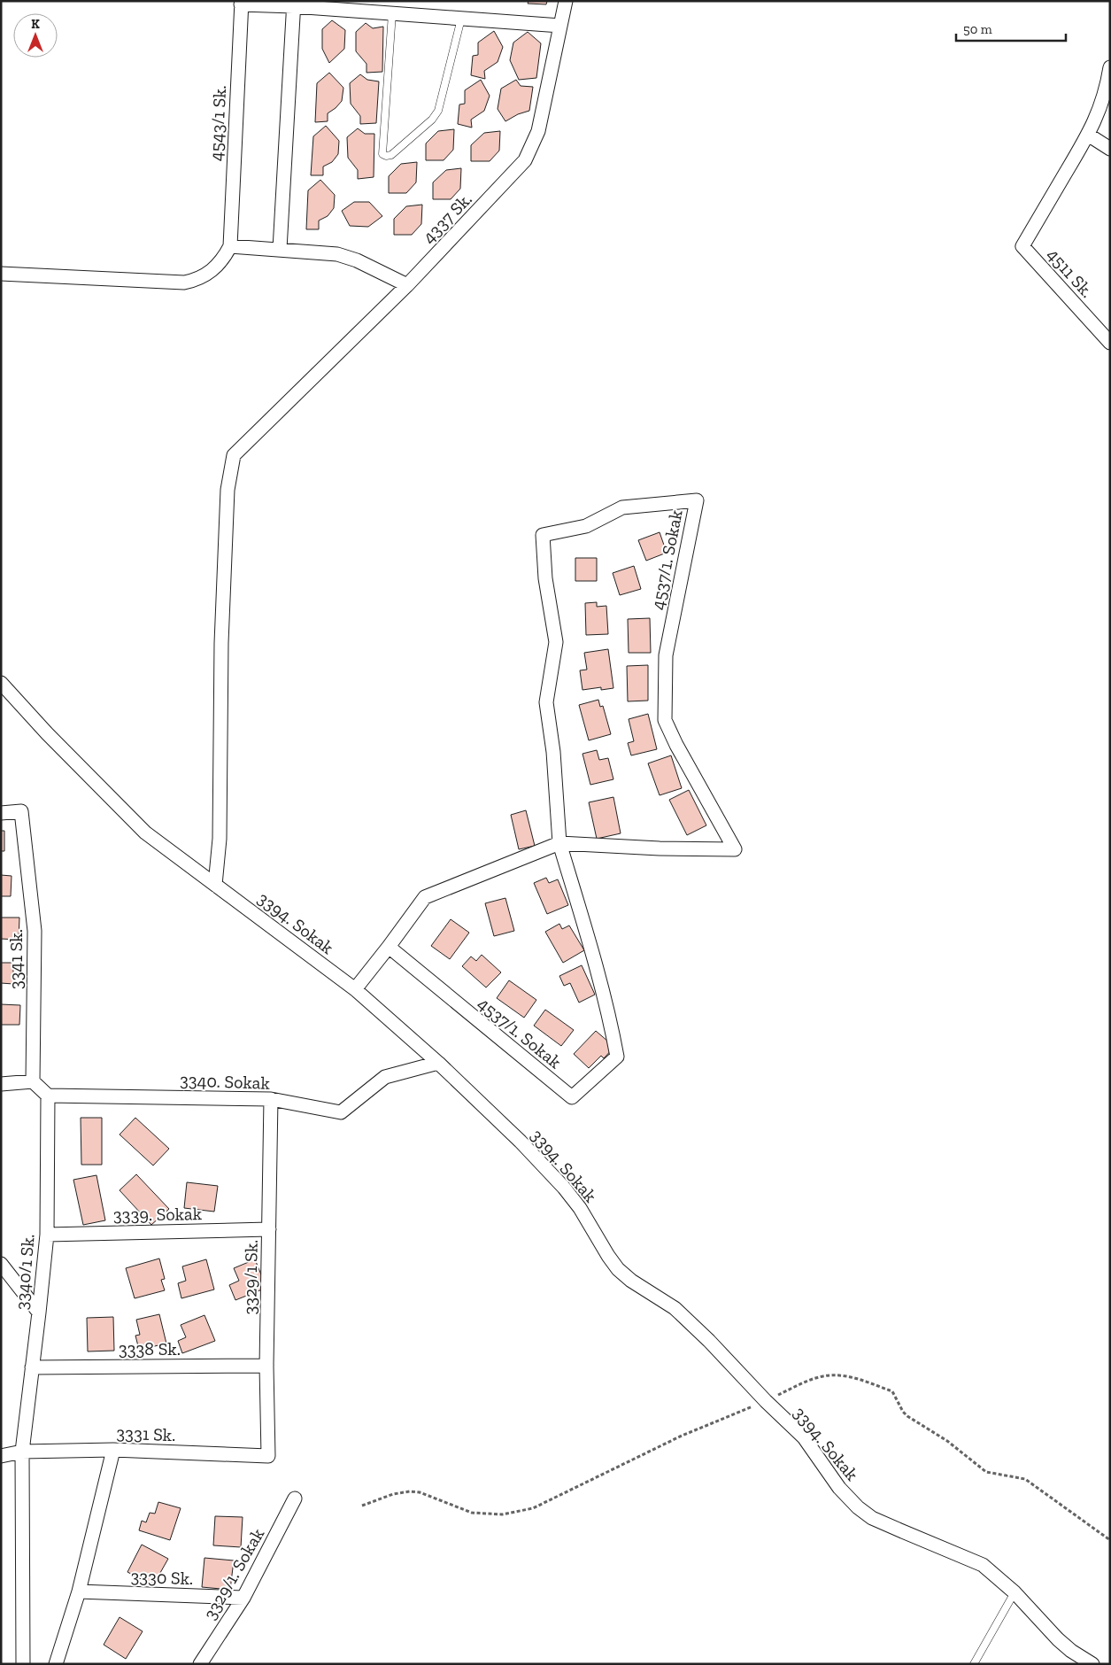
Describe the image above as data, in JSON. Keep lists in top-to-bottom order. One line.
{"streets":{"street":["4543/1 Sk.","4337 Sk.","4511 Sk.","4537/1. Sokak","3394. Sokak","3341 Sk.","3340. Sokak","3339. Sokak","3340/1 Sk.","3329/1 Sk.","3338 Sk.","3331 Sk.","3329/1. Sokak","3330 Sk."]},"crossings":[["4337 Sk.","3394. Sokak"],["3394. Sokak","3340. Sokak"],["3340. Sokak","3340/1 Sk."],["3340. Sokak","3329/1 Sk."],["3339. Sokak","3340/1 Sk."],["3339. Sokak","3329/1 Sk."],["3340/1 Sk.","3338 Sk."],["3340/1 Sk.","3331 Sk."],["3329/1 Sk.","3338 Sk."],["3329/1 Sk.","3331 Sk."],["3329/1. Sokak","3330 Sk."]],"scale_bar":"50 m","north":"top"}
